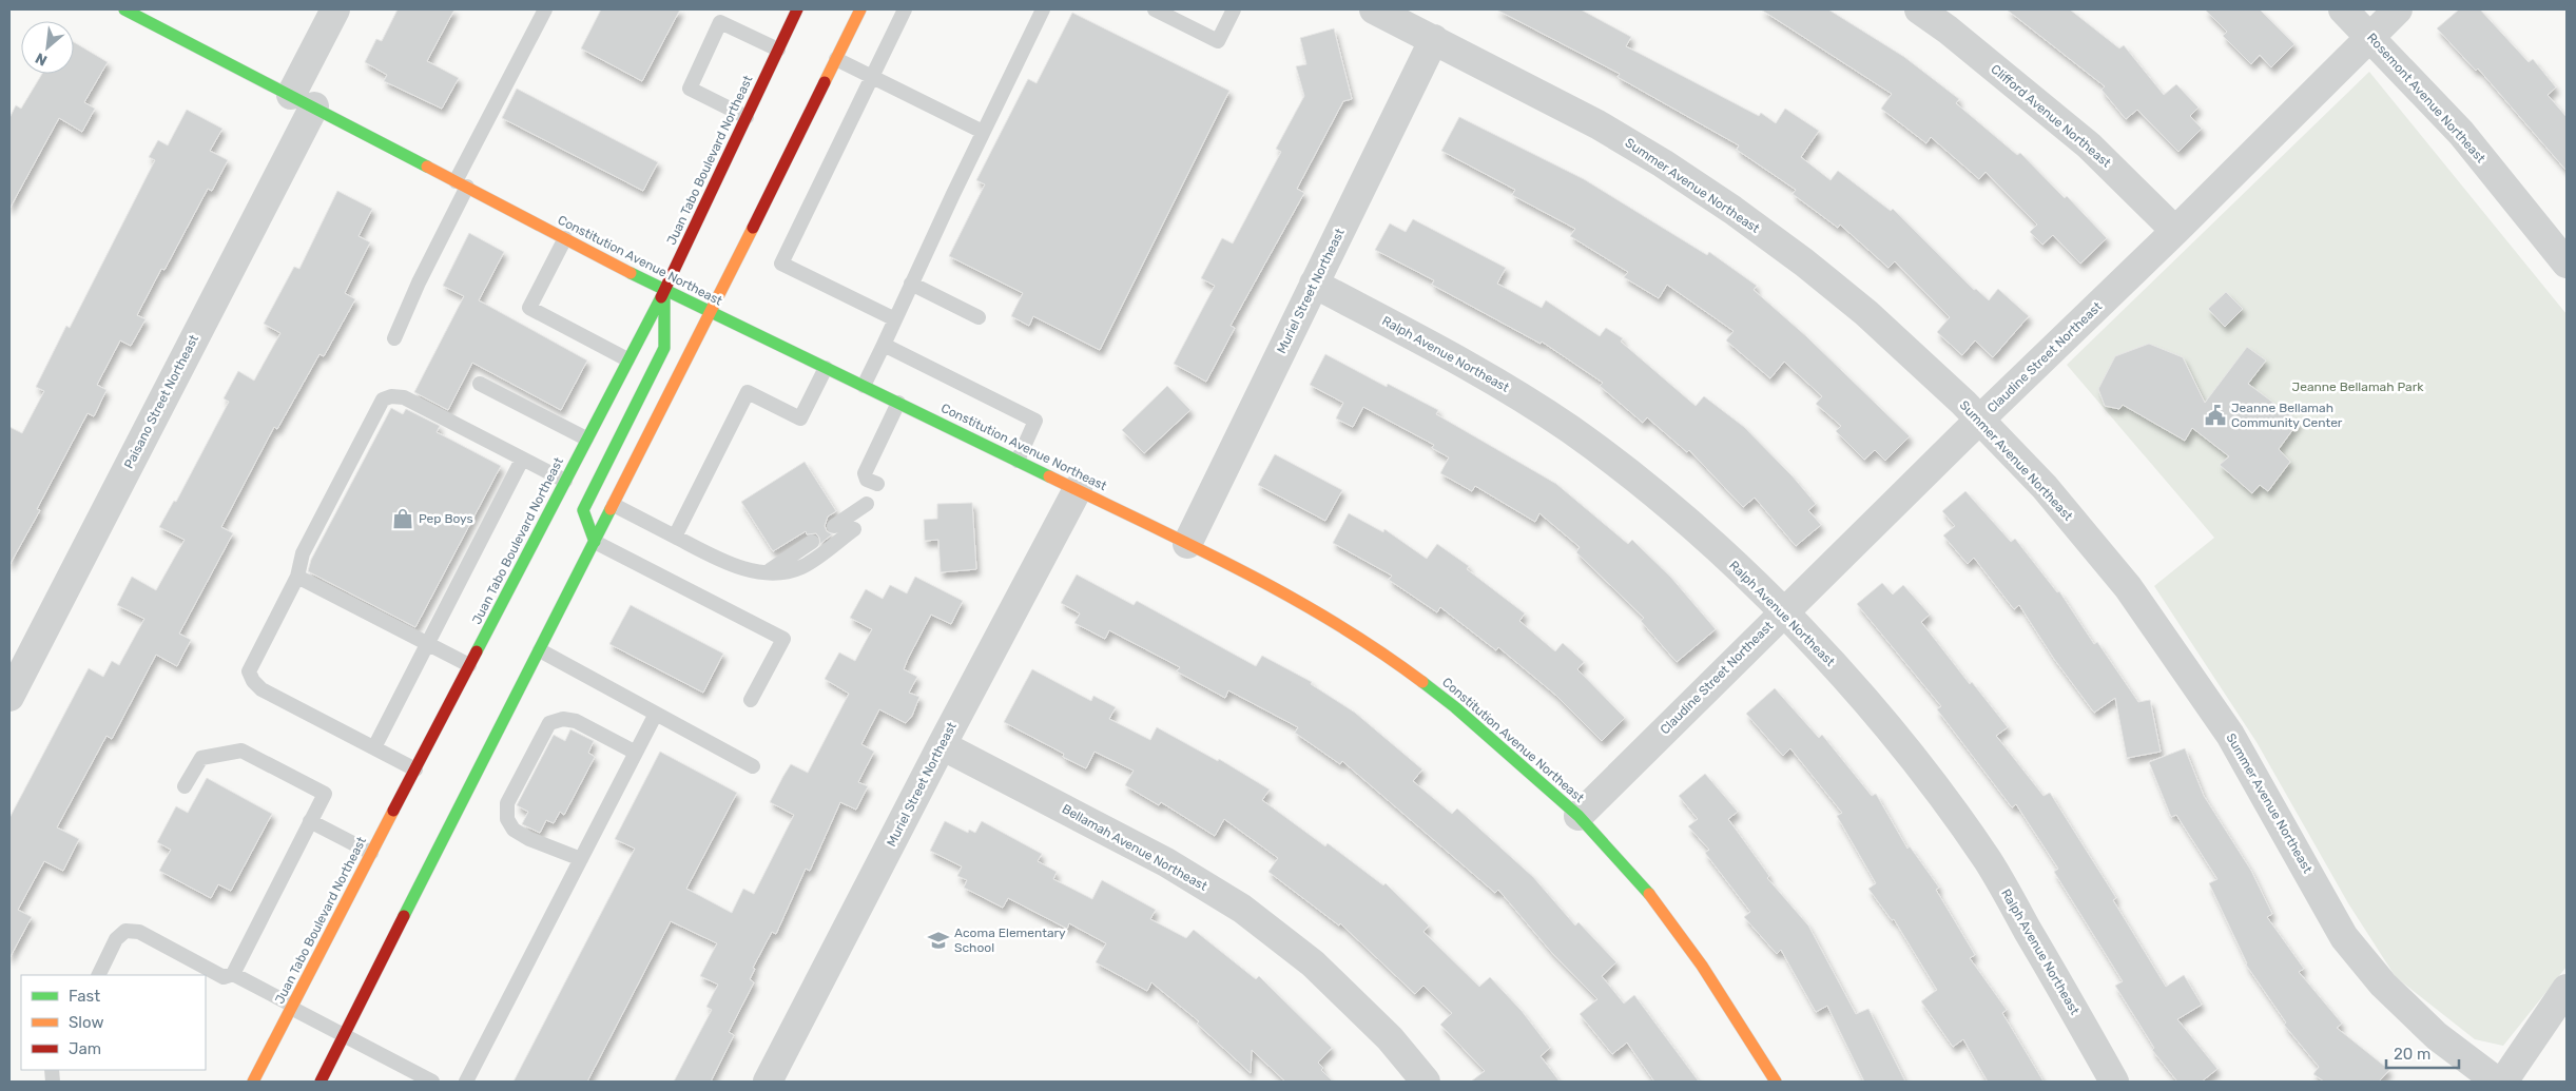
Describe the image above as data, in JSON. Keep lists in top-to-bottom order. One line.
{"streets":{"main road":["Juan Tabo Boulevard Northeast","Constitution Avenue Northeast"],"street":["Rosemont Avenue Northeast","Clifford Avenue Northeast","Summer Avenue Northeast","Muriel Street Northeast","Ralph Avenue Northeast","Claudine Street Northeast","Paisano Street Northeast","Bellamah Avenue Northeast"]},"crossings":[["Rosemont Avenue Northeast","Claudine Street Northeast"],["Clifford Avenue Northeast","Claudine Street Northeast"],["Juan Tabo Boulevard Northeast","Constitution Avenue Northeast"],["Summer Avenue Northeast","Muriel Street Northeast"],["Summer Avenue Northeast","Claudine Street Northeast"],["Constitution Avenue Northeast","Muriel Street Northeast"],["Constitution Avenue Northeast","Claudine Street Northeast"],["Constitution Avenue Northeast","Paisano Street Northeast"],["Muriel Street Northeast","Ralph Avenue Northeast"],["Muriel Street Northeast","Bellamah Avenue Northeast"],["Ralph Avenue Northeast","Claudine Street Northeast"]],"parks":["Jeanne Bellamah Park"],"places":{"public building":["Jeanne Bellamah Community Center"],"shop":["Pep Boys"],"school or university":["Acoma Elementary School"]},"legend":["Fast","Slow","Jam"],"scale_bar":"20 m","north":"bottom left"}
